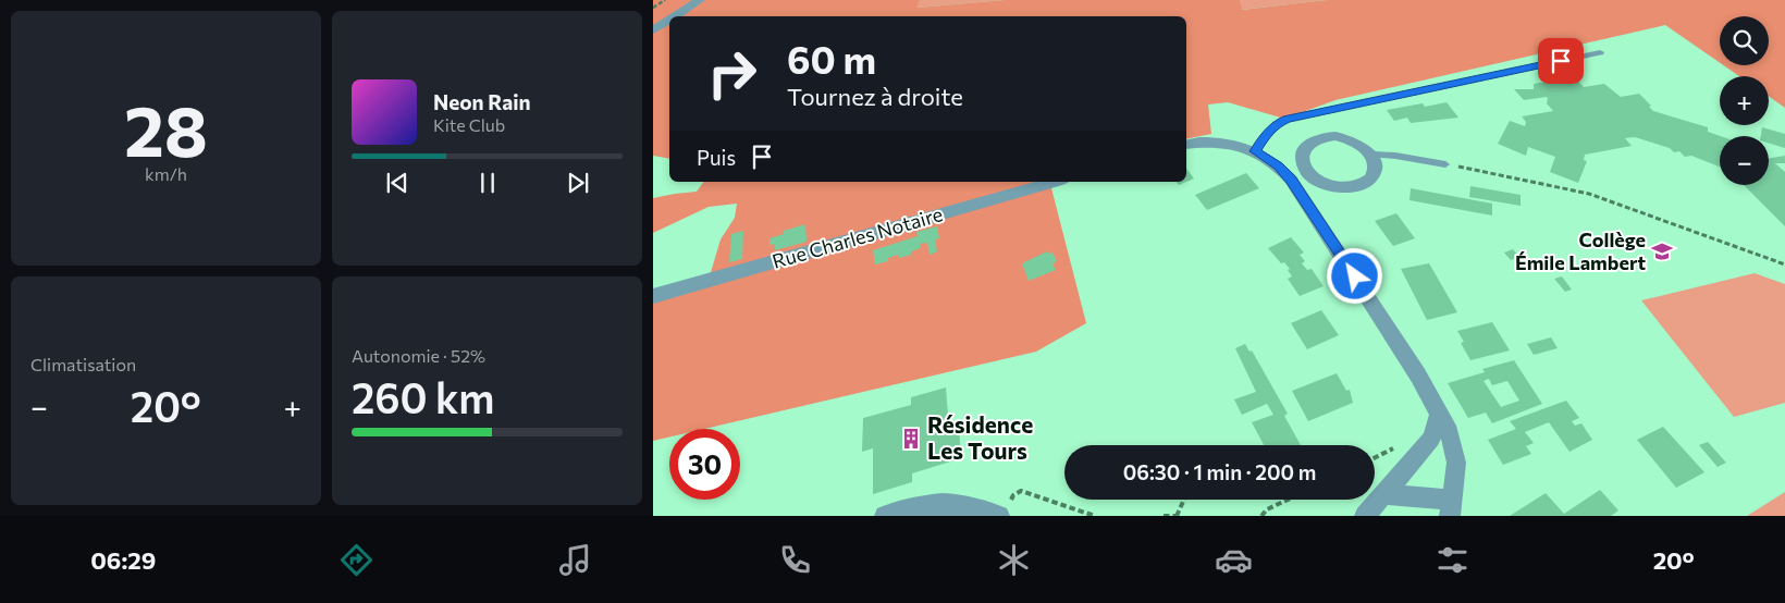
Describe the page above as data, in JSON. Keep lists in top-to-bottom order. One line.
{"streets":{"street":["Rue Charles Notaire"]},"places":{"school or university":["Collège Émile Lambert"],"building":["Résidence Les Tours"]},"page":{"tile":[["28","km/h"],"Climatisation",["Autonomie · 52%","260 km"]],"map_buttons":["+","−"],"turn":["60 m","Tournez à droite"],"song":["Neon Rain","Kite Club"],"then":"Puis","heat":["−","20°","+"],"limit":"30","trip":"06:30 · 1 min · 200 m","tabs":["06:29","20°"]}}
